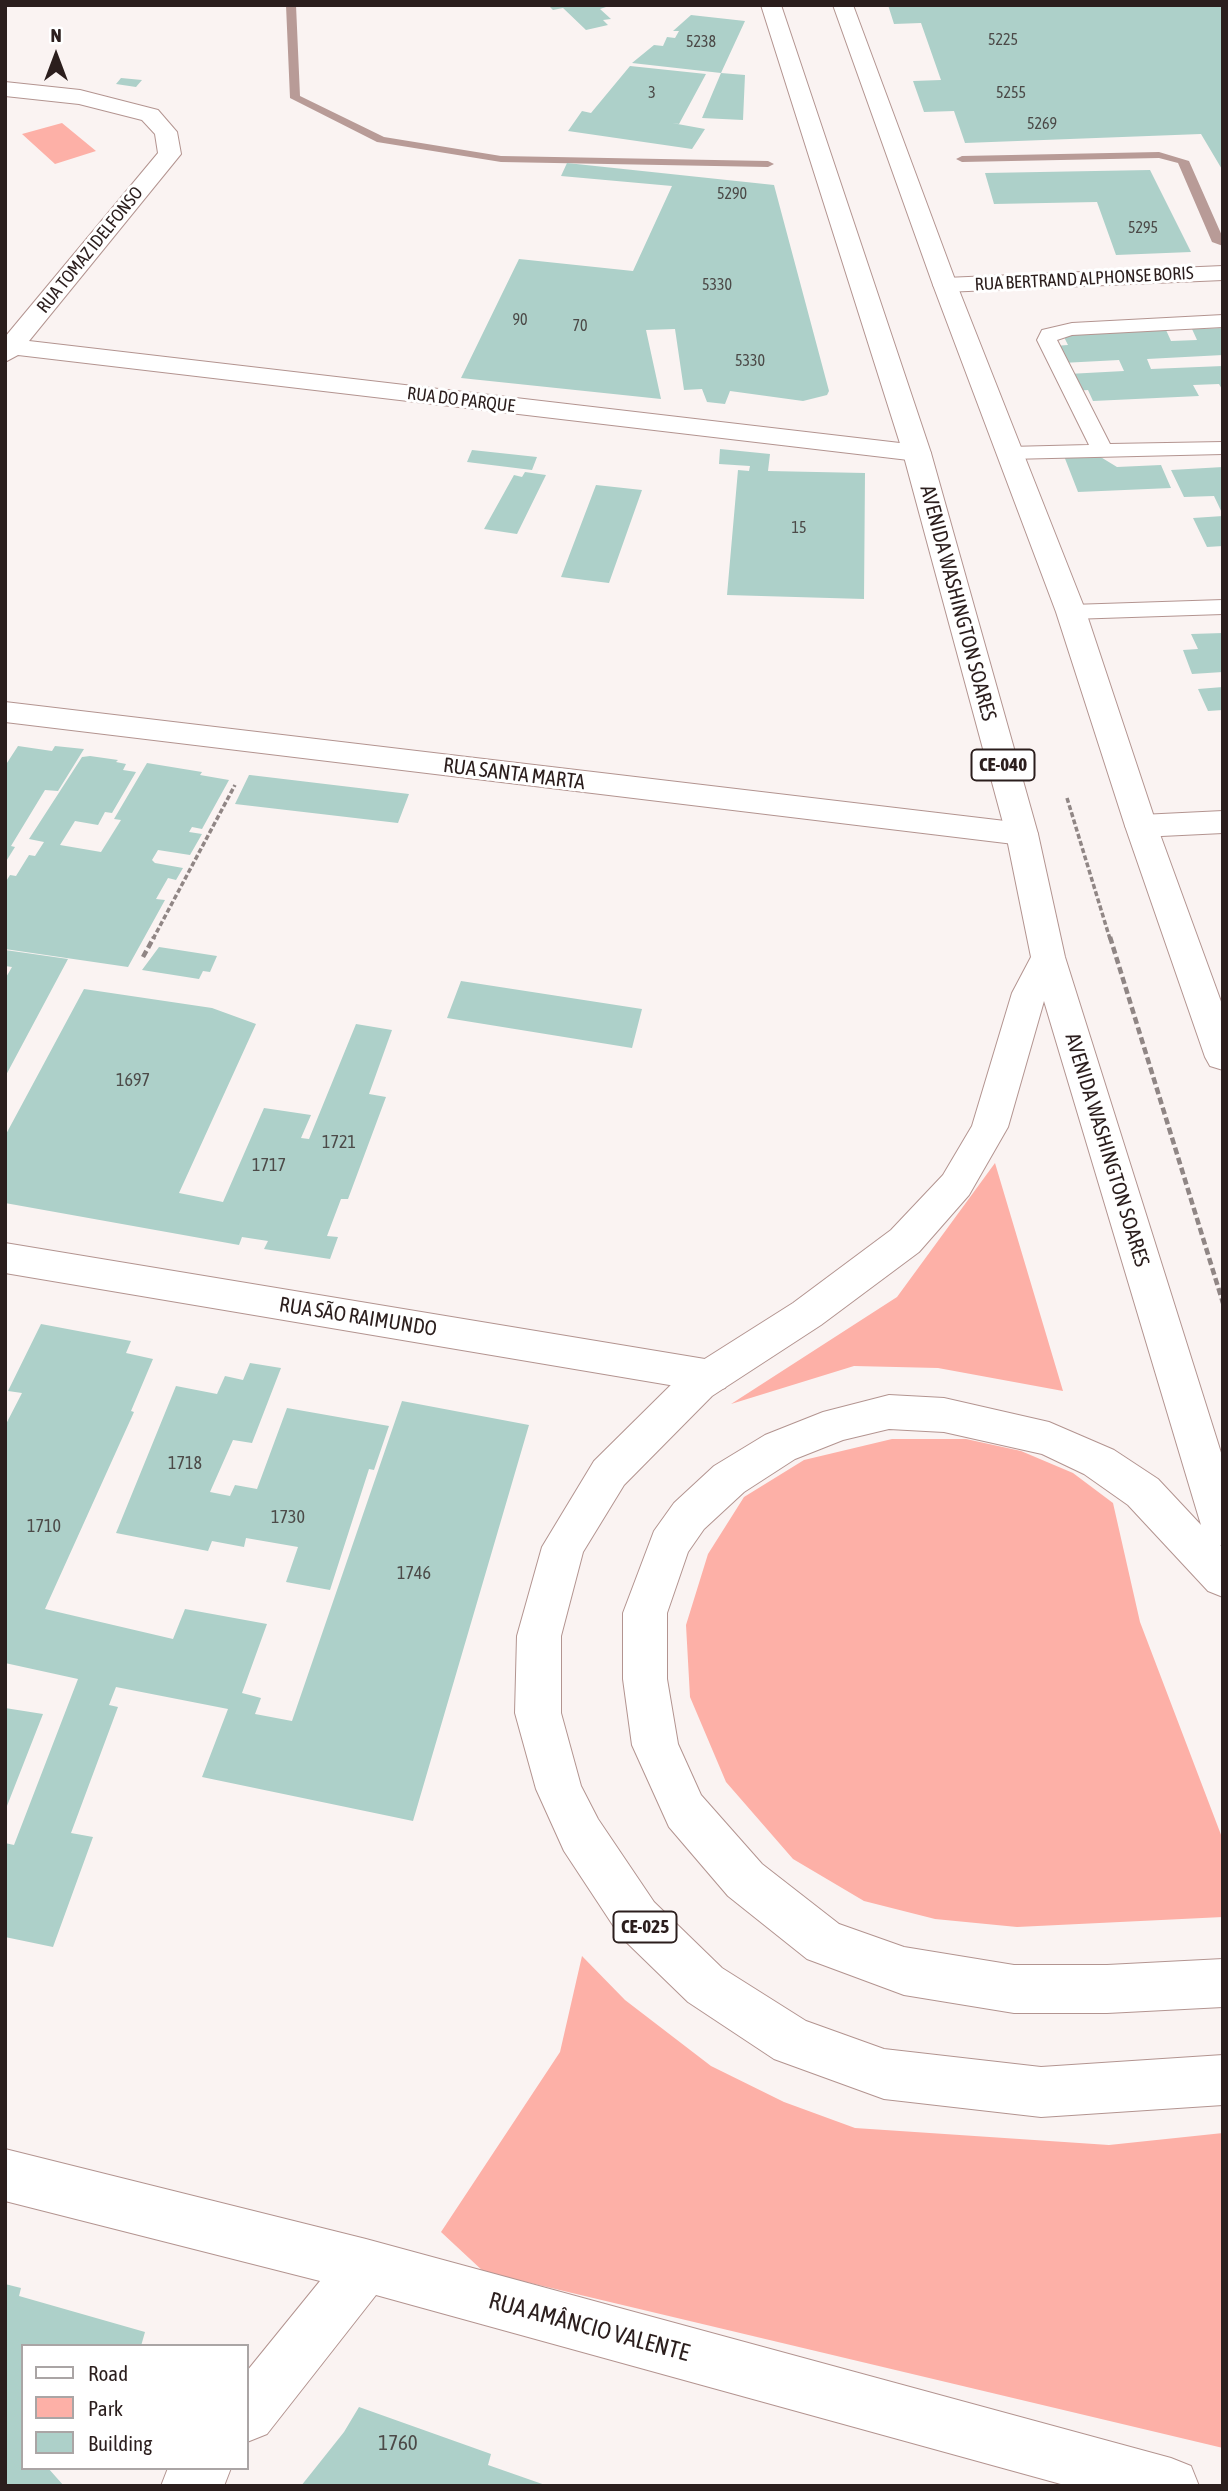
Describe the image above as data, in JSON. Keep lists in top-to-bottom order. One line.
{"streets":{"main road":["RUA TOMAZ IDELFONSO","RUA BERTRAND ALPHONSE BORIS","RUA DO PARQUE","AVENIDA WASHINGTON SOARES","CE-040","RUA SANTA MARTA","RUA SÃO RAIMUNDO","CE-025","RUA AMÂNCIO VALENTE"]},"crossings":[["RUA TOMAZ IDELFONSO","RUA DO PARQUE"],["RUA DO PARQUE","AVENIDA WASHINGTON SOARES"],["AVENIDA WASHINGTON SOARES","RUA SANTA MARTA"],["RUA SÃO RAIMUNDO","CE-025"]],"house_numbers":["5225","5238","3","5255","5269","5290","5295","5330","90","70","5330","15","1697","1721","1717","1718","1730","1710","1746","1760"],"legend":["Road","Park","Building"],"north":"top"}
